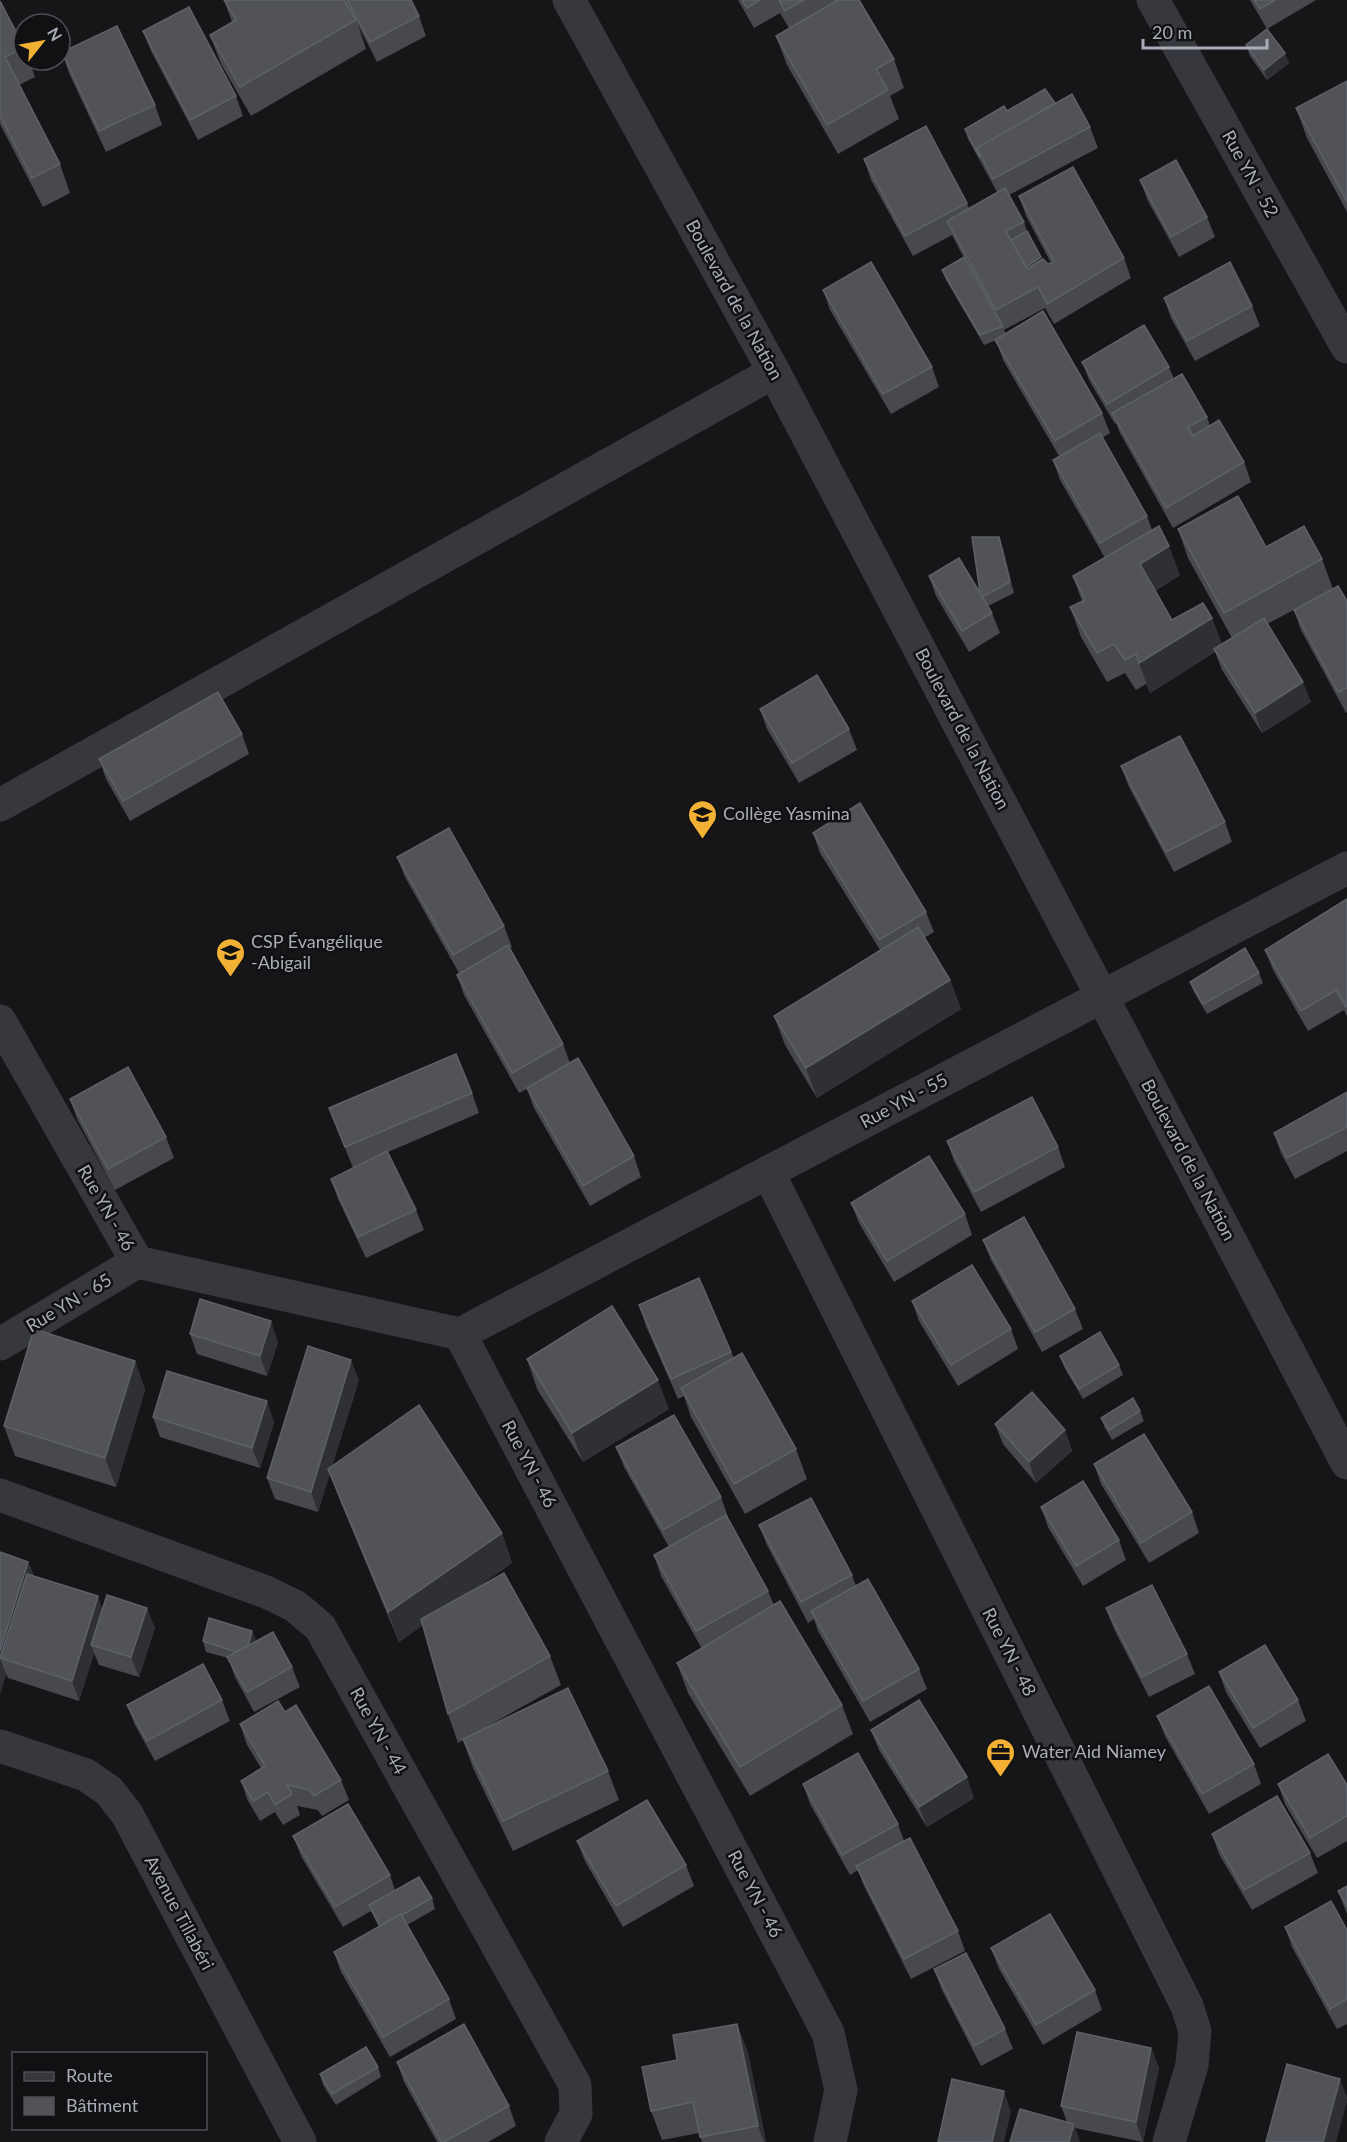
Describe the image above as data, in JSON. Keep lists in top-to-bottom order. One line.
{"streets":{"street":["Rue YN - 52","Boulevard de la Nation","Rue YN - 55","Rue YN - 46","Rue YN - 65","Rue YN - 48","Rue YN - 44","Avenue Tillabéri"]},"crossings":[["Boulevard de la Nation","Rue YN - 55"],["Rue YN - 55","Rue YN - 46"],["Rue YN - 55","Rue YN - 48"],["Rue YN - 46","Rue YN - 65"]],"places":{"school or university":["Collège Yasmina","CSP Évangélique -Abigail"],"office":["Water Aid Niamey"]},"legend":["Route","Bâtiment"],"scale_bar":"20 m","north":"top right"}
